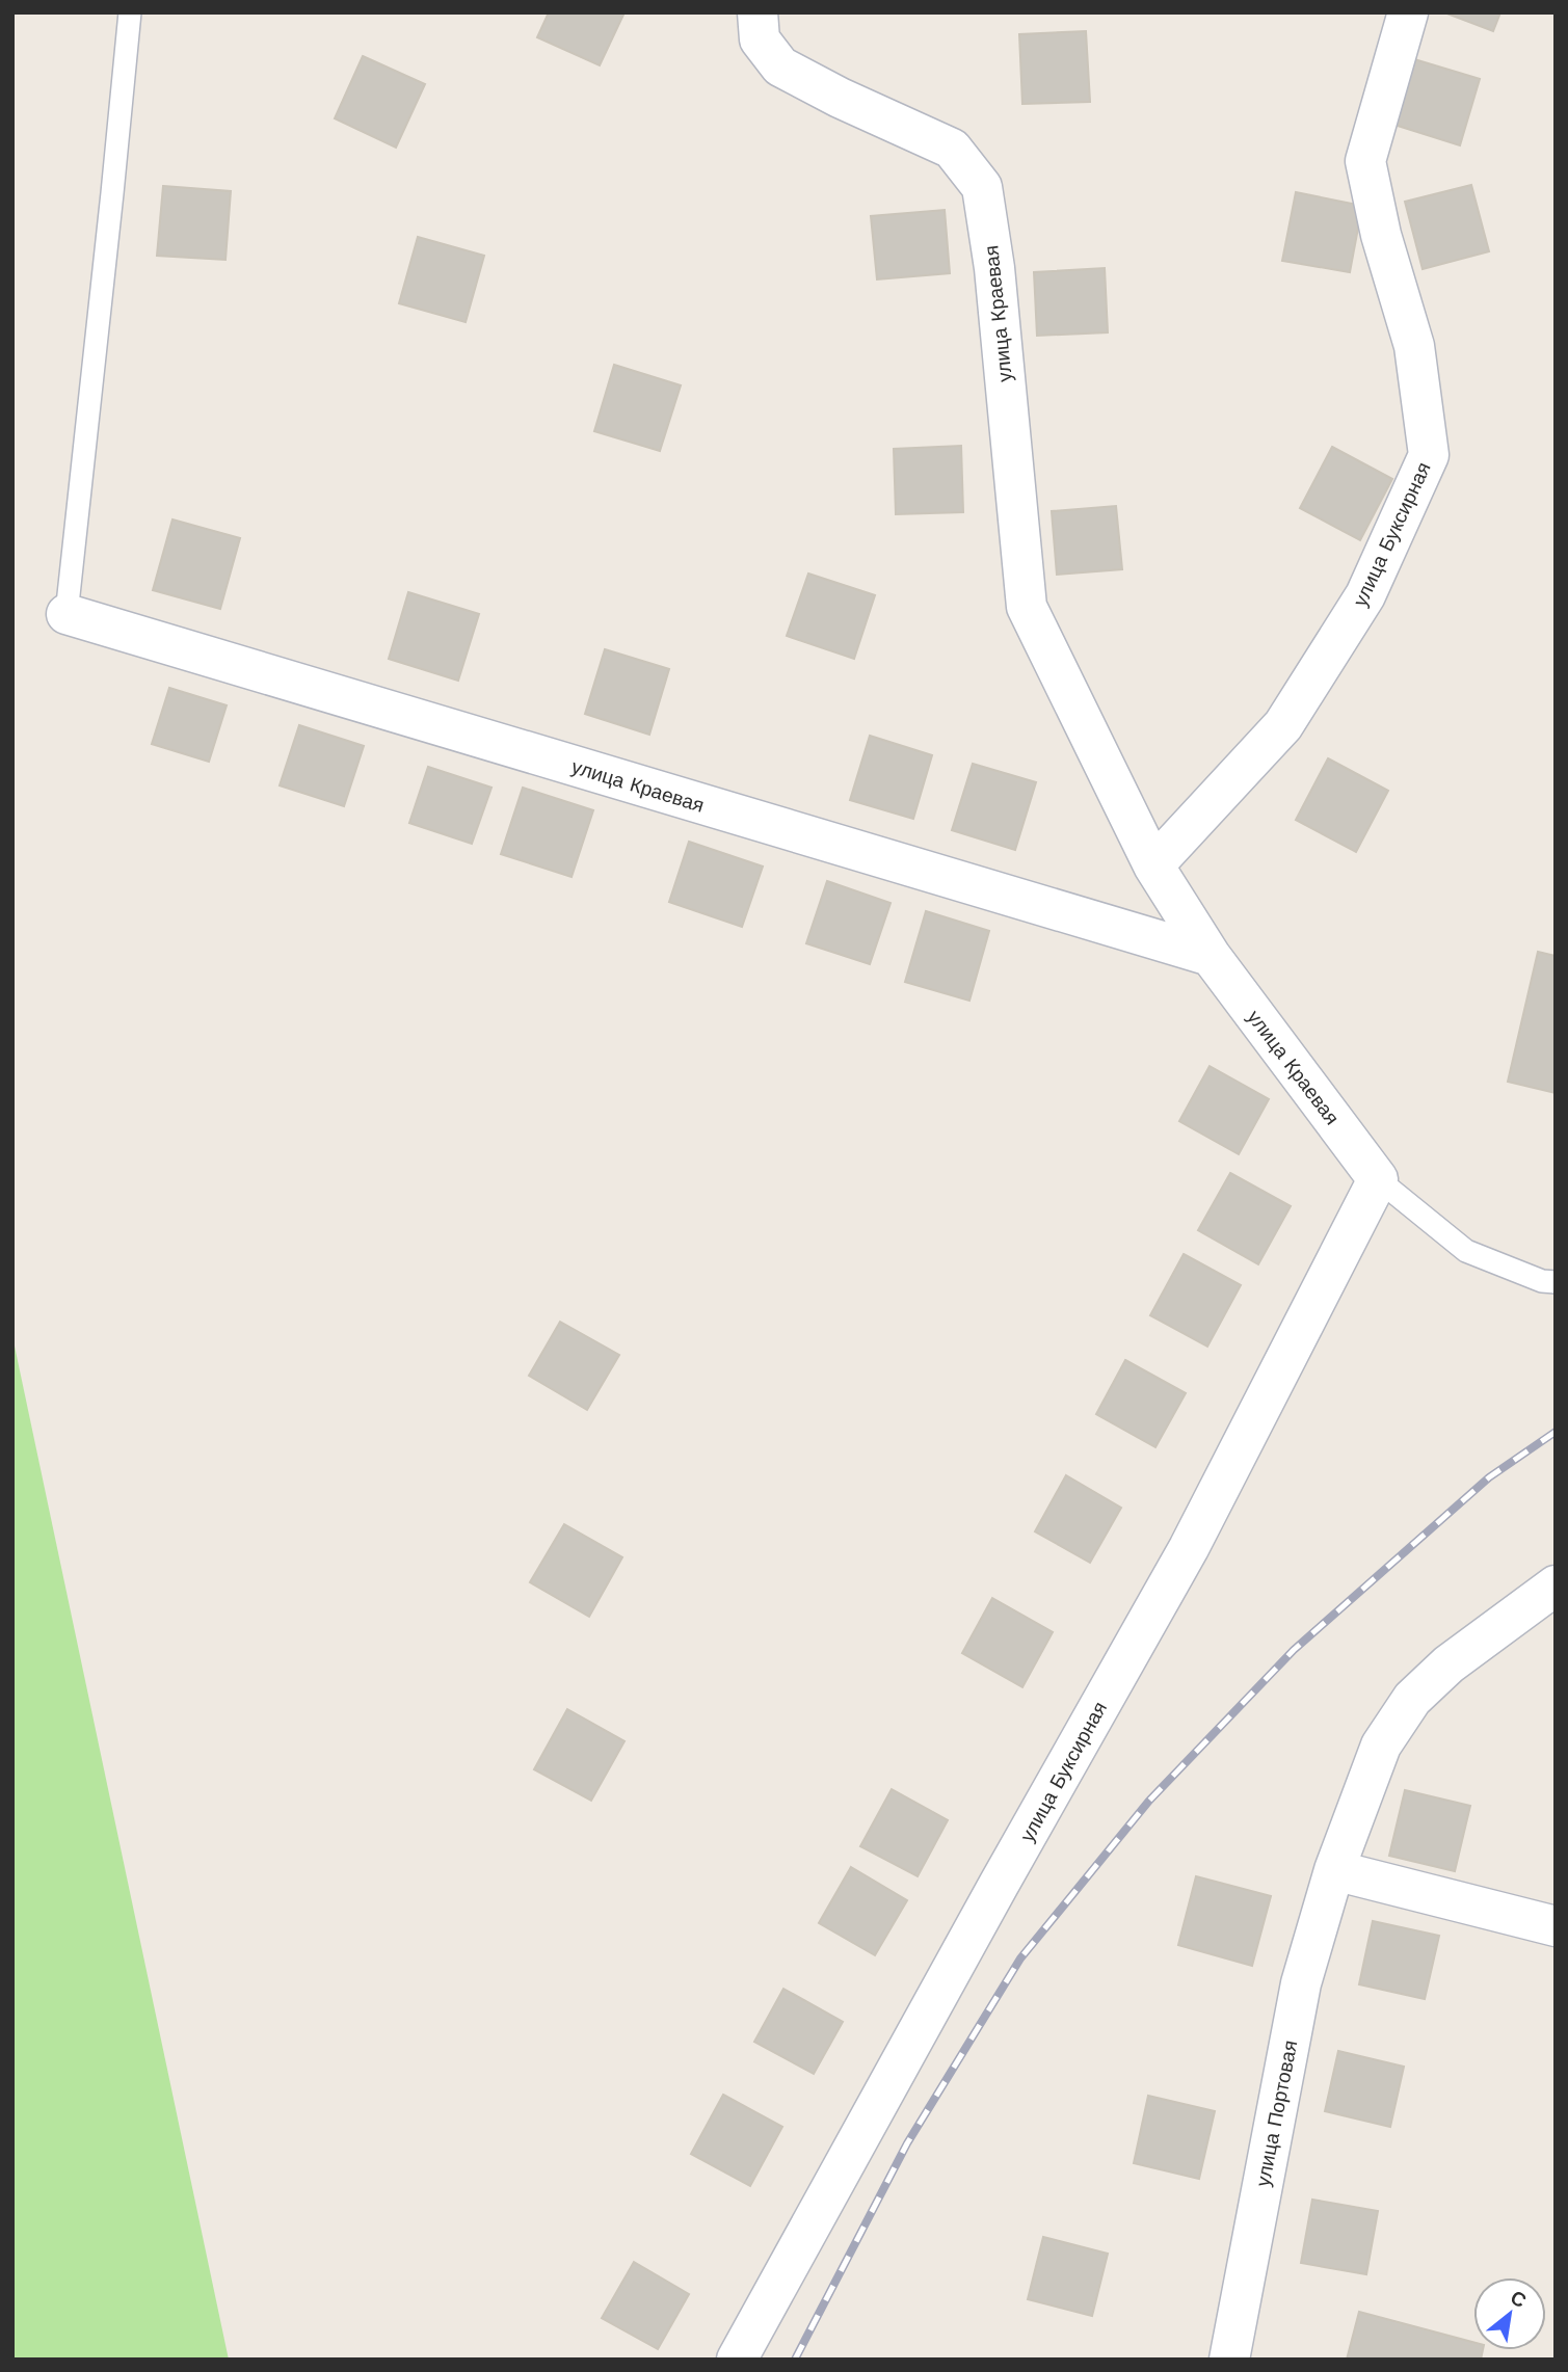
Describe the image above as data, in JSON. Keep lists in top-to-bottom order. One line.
{"streets":{"street":["улица Краевая","улица Буксирная","улица Портовая"]},"crossings":[["улица Краевая","улица Буксирная"]],"north":"top right"}
